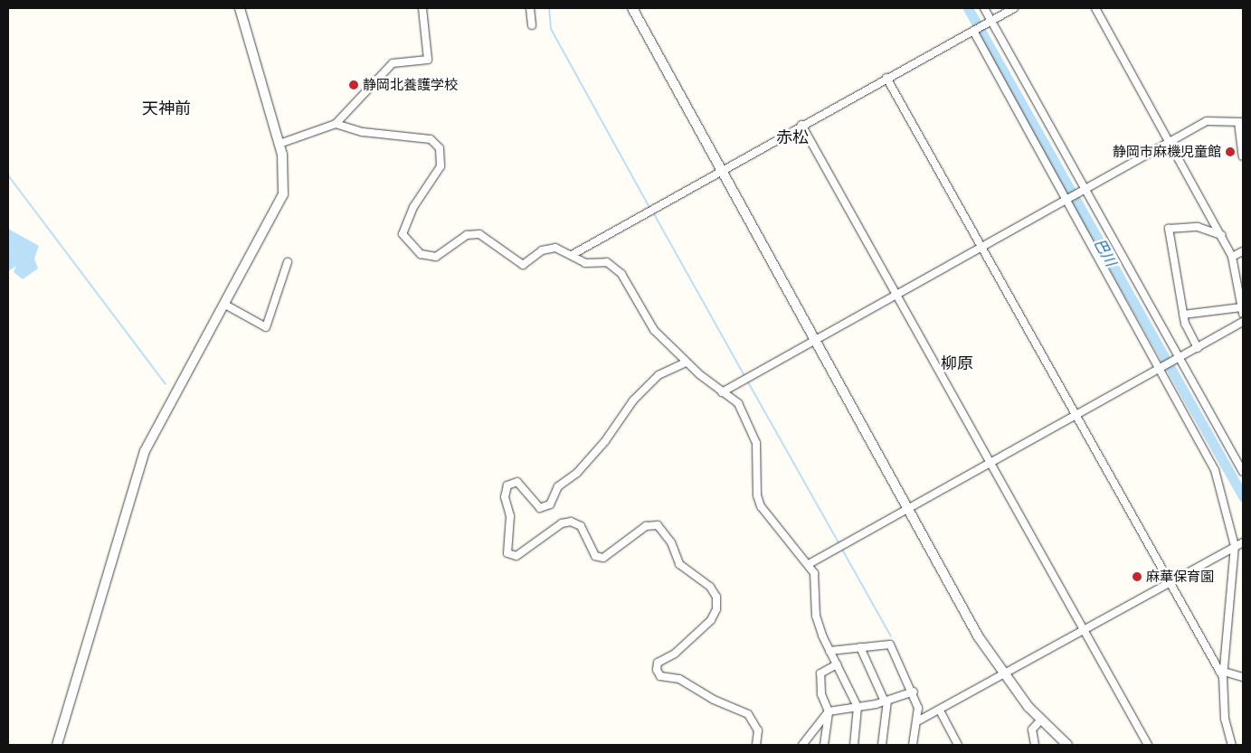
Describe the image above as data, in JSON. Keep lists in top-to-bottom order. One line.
{"districts":["天神前","赤松","柳原"],"water":["巴川"],"places":["静岡北養護学校","静岡市麻機児童館","麻華保育園"]}
